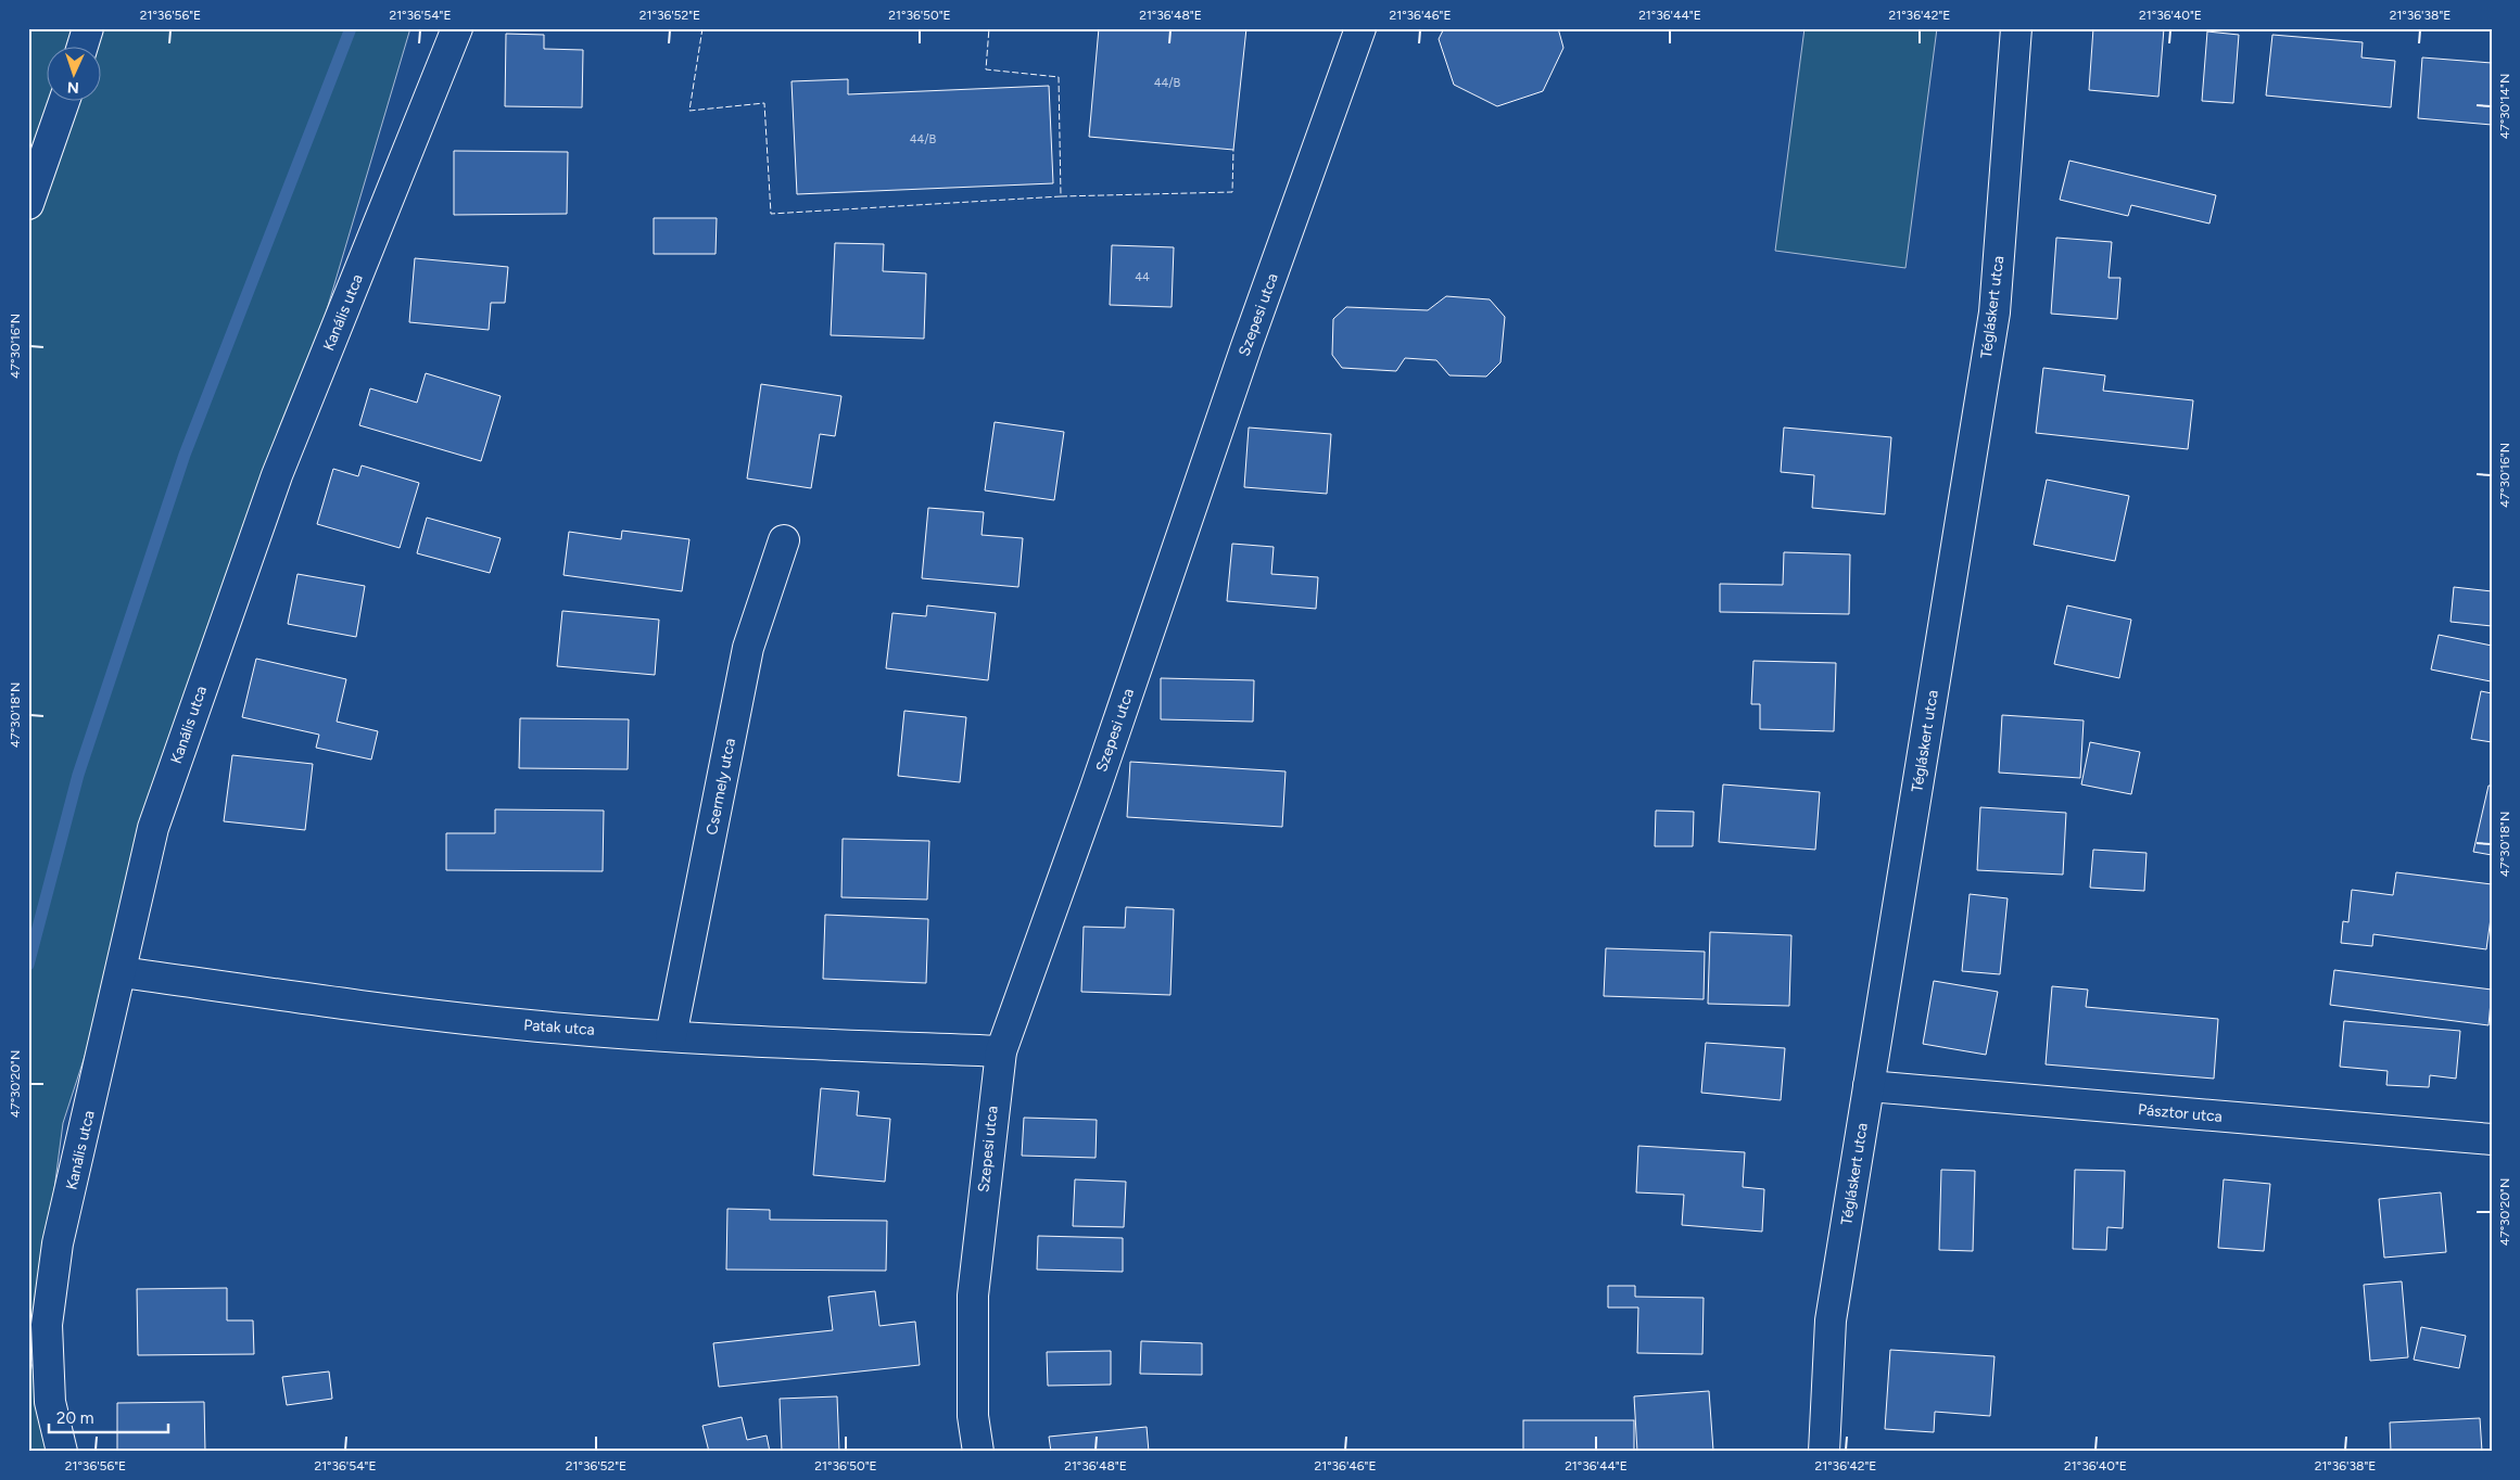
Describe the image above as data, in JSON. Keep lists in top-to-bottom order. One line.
{"streets":{"street":["Tégláskert utca","Kanális utca","Szepesi utca","Csermely utca","Patak utca","Pásztor utca"]},"crossings":[["Tégláskert utca","Pásztor utca"],["Kanális utca","Patak utca"],["Szepesi utca","Patak utca"],["Csermely utca","Patak utca"]],"house_numbers":["44/B","44/B","44"],"scale_bar":"20 m","north":"bottom","coordinates":["21°36'56\"E","21°36'54\"E","21°36'52\"E","21°36'50\"E","21°36'48\"E","21°36'46\"E","21°36'44\"E","21°36'42\"E","21°36'40\"E","21°36'38\"E","47°30'14\"N","47°30'16\"N","47°30'18\"N","47°30'20\"N"]}
